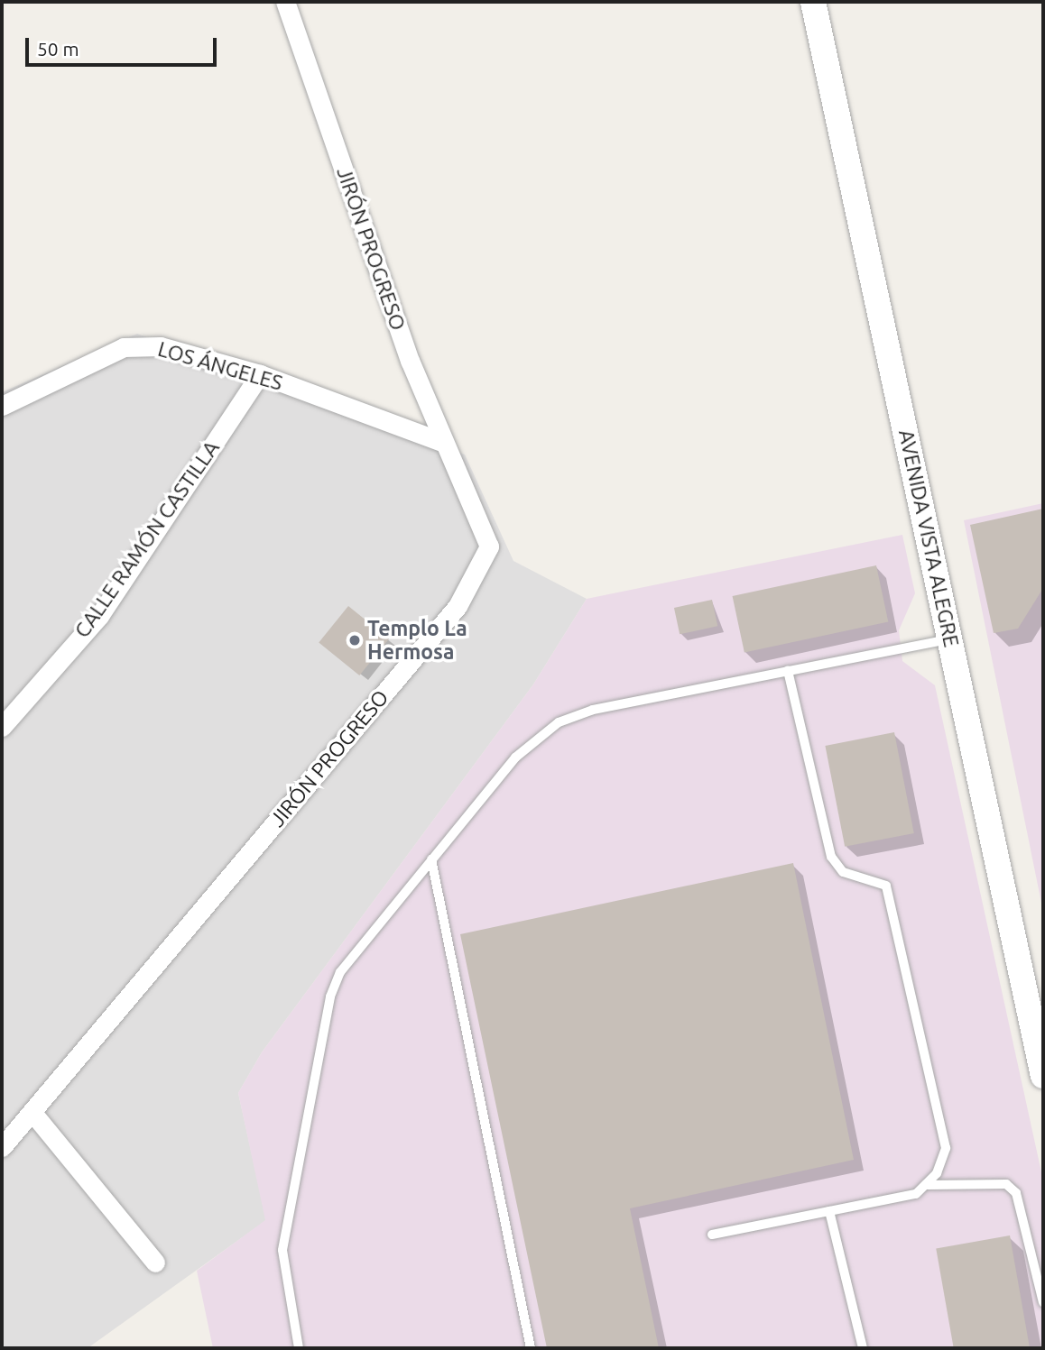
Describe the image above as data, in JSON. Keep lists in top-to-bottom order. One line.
{"streets":{"street":["JIRÓN PROGRESO","LOS ÁNGELES","AVENIDA VISTA ALEGRE","CALLE RAMÓN CASTILLA"]},"crossings":[["JIRÓN PROGRESO","LOS ÁNGELES"],["LOS ÁNGELES","CALLE RAMÓN CASTILLA"]],"places":["Templo La Hermosa"],"scale_bar":"50 m"}
